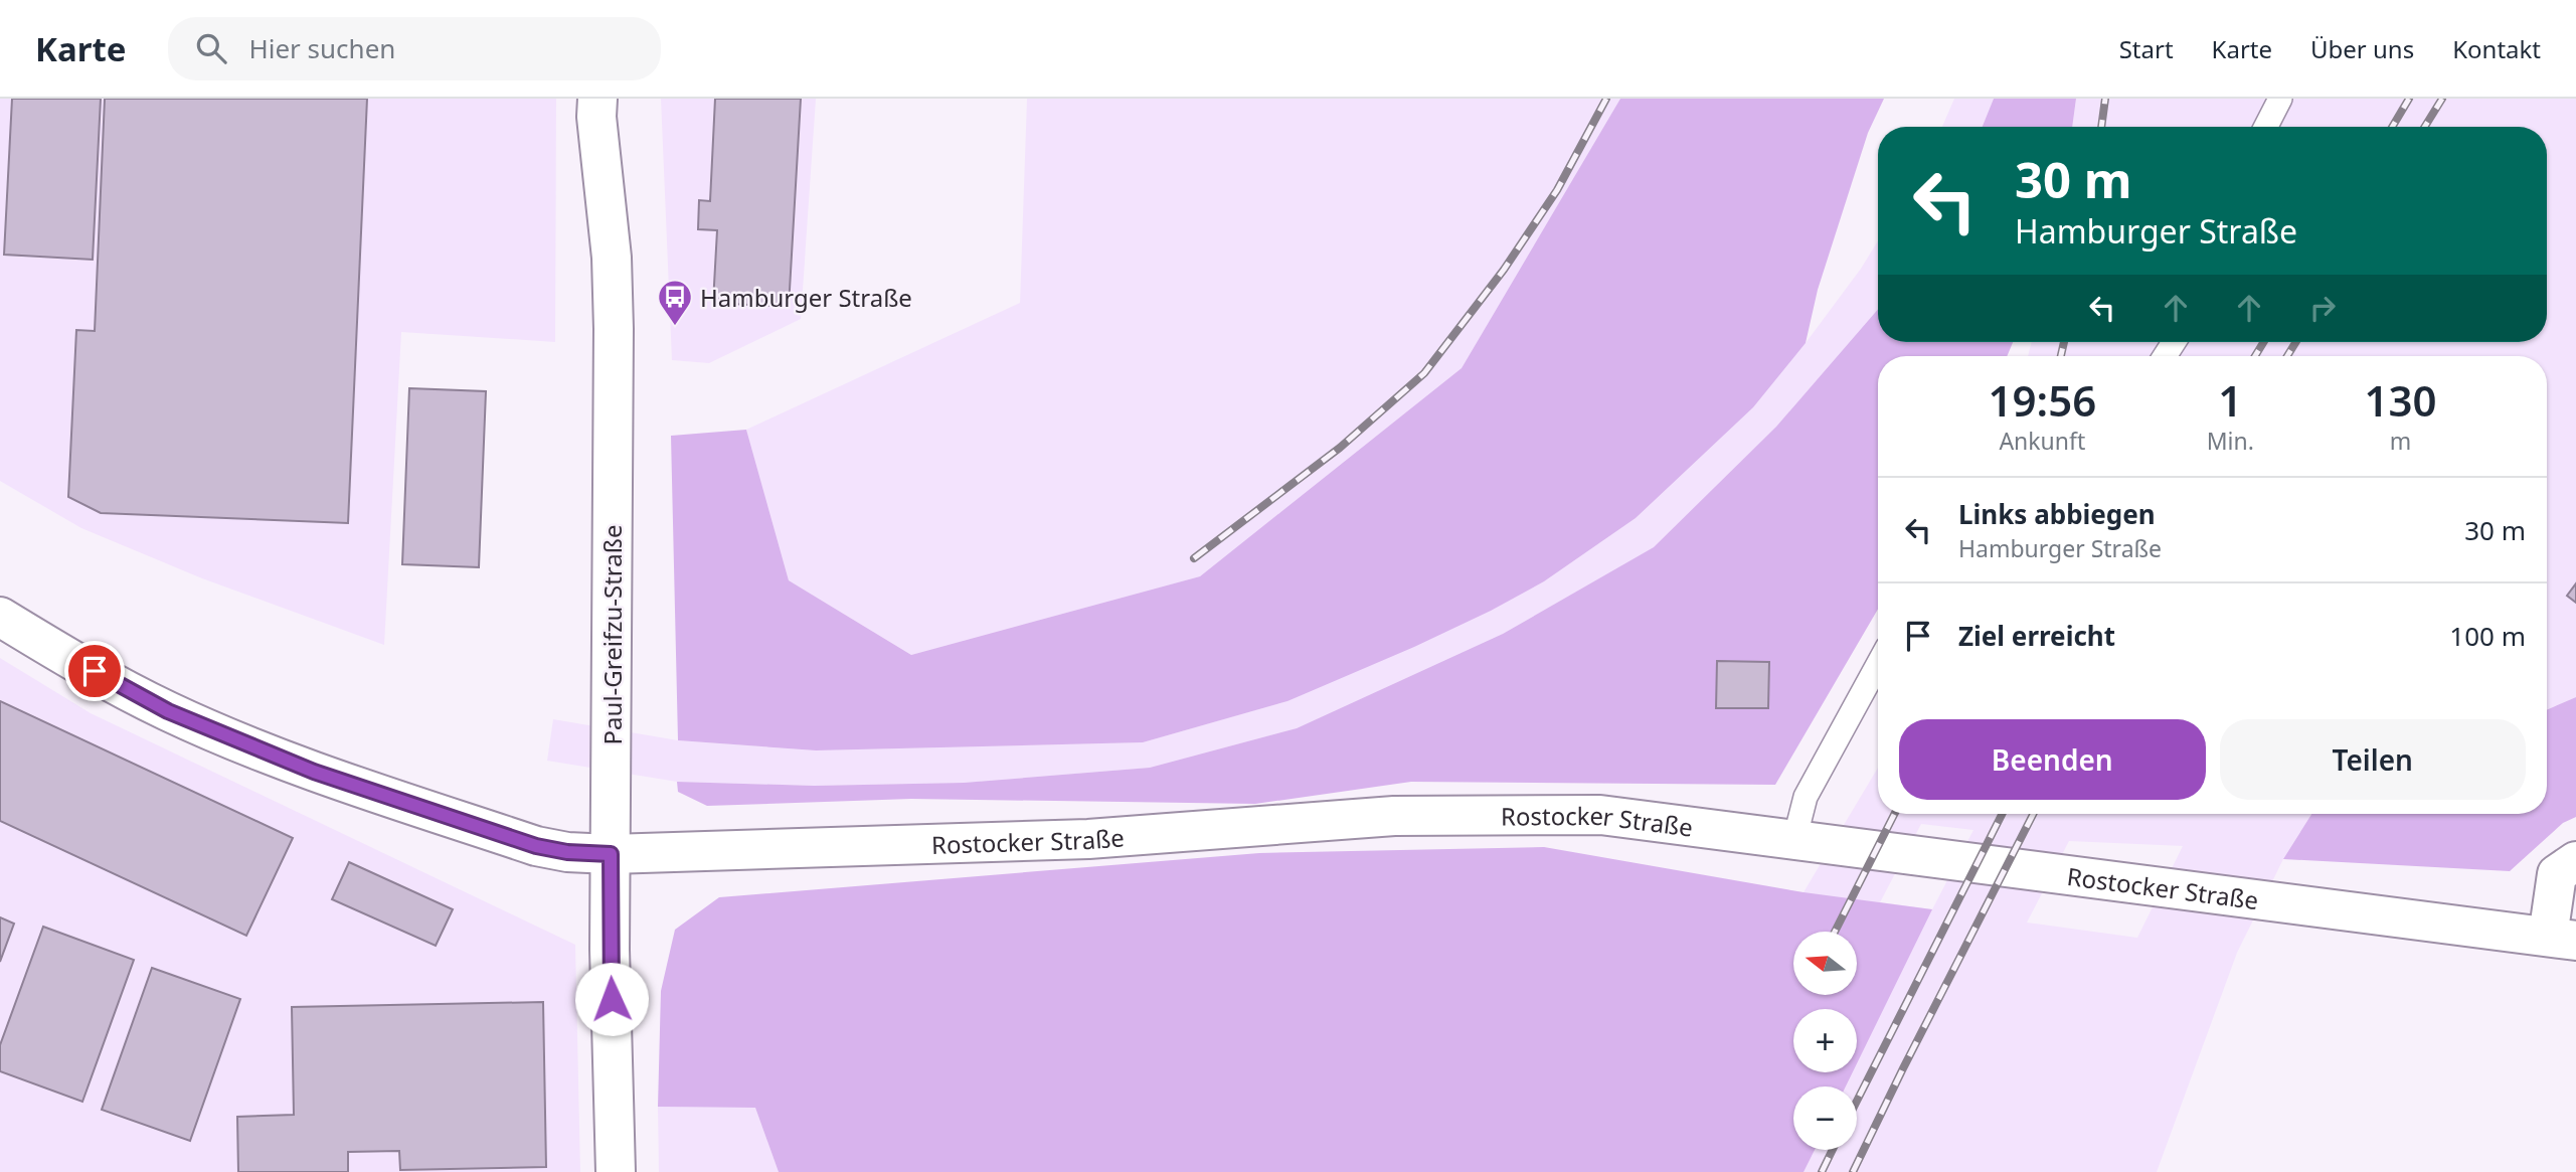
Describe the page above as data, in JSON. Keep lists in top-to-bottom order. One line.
{"streets":{"street":["Paul-Greifzu-Straße","Rostocker Straße"]},"crossings":[["Paul-Greifzu-Straße","Rostocker Straße"]],"places":{"bus stop":["Hamburger Straße"]},"north":"left","page":{"header":"Karte","search":"Hier suchen","nav":["Start","Karte","Über uns","Kontakt"],"turn":["30 m","Hamburger Straße"],"eta":["19:56","Ankunft","1","Min.","130","m"],"list":[{"name":"Links abbiegen","note":"Hamburger Straße","value":"30 m"},{"name":"Ziel erreicht","value":"100 m"}],"buttons":["Beenden","Teilen"],"map_buttons":["+","−"]}}
